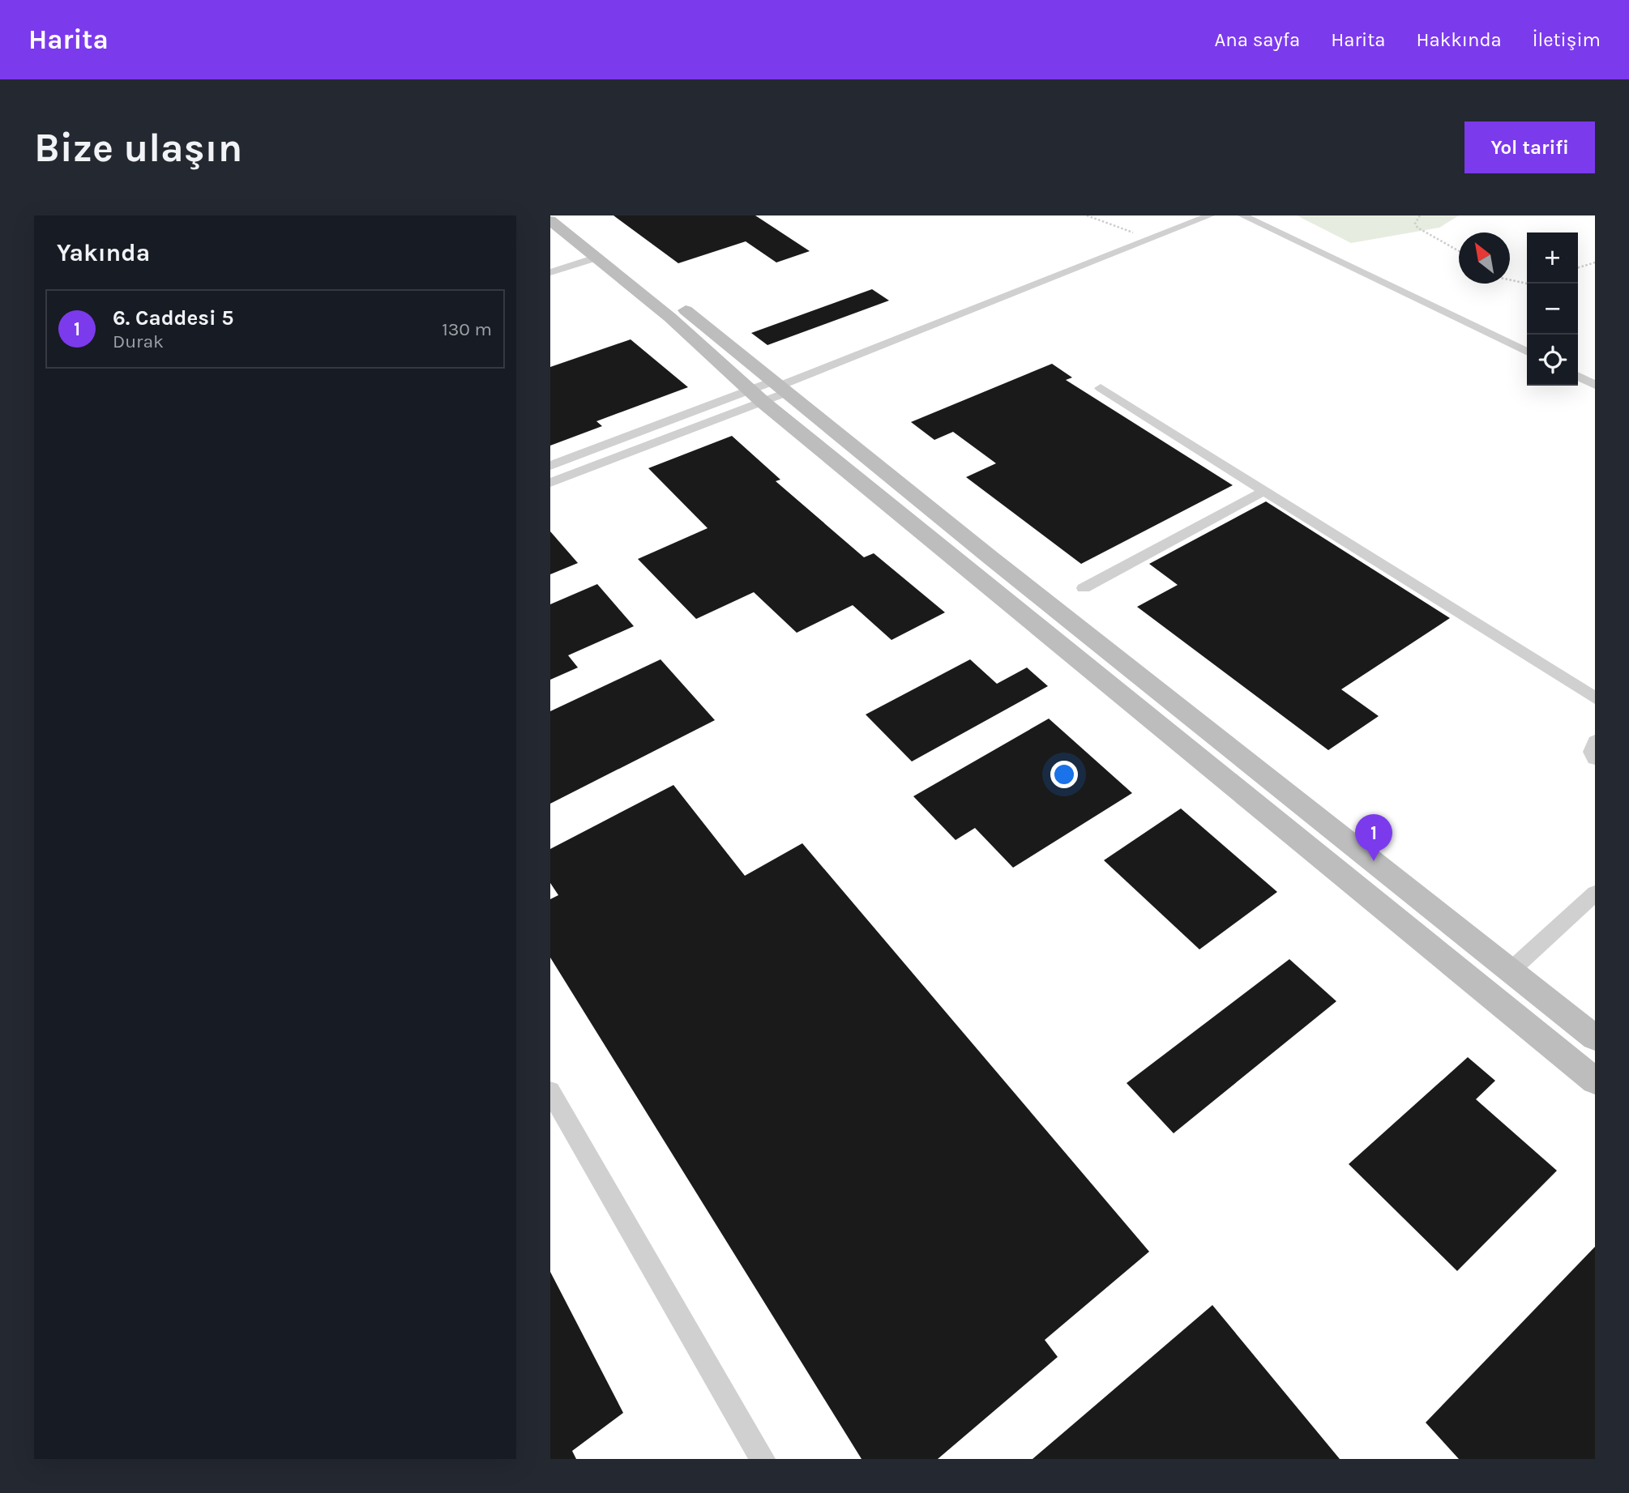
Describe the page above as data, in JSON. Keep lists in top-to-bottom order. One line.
{"north":"top left","page":{"header":"Harita","nav":["Ana sayfa","Harita","Hakkında","İletişim"],"buttons":"Yol tarifi","title":"Bize ulaşın","heading":"Yakında","map_buttons":["+","−"],"list":[{"mark":"1","name":"6. Caddesi 5","note":"Durak","value":"130 m"}],"pins":"1"}}
